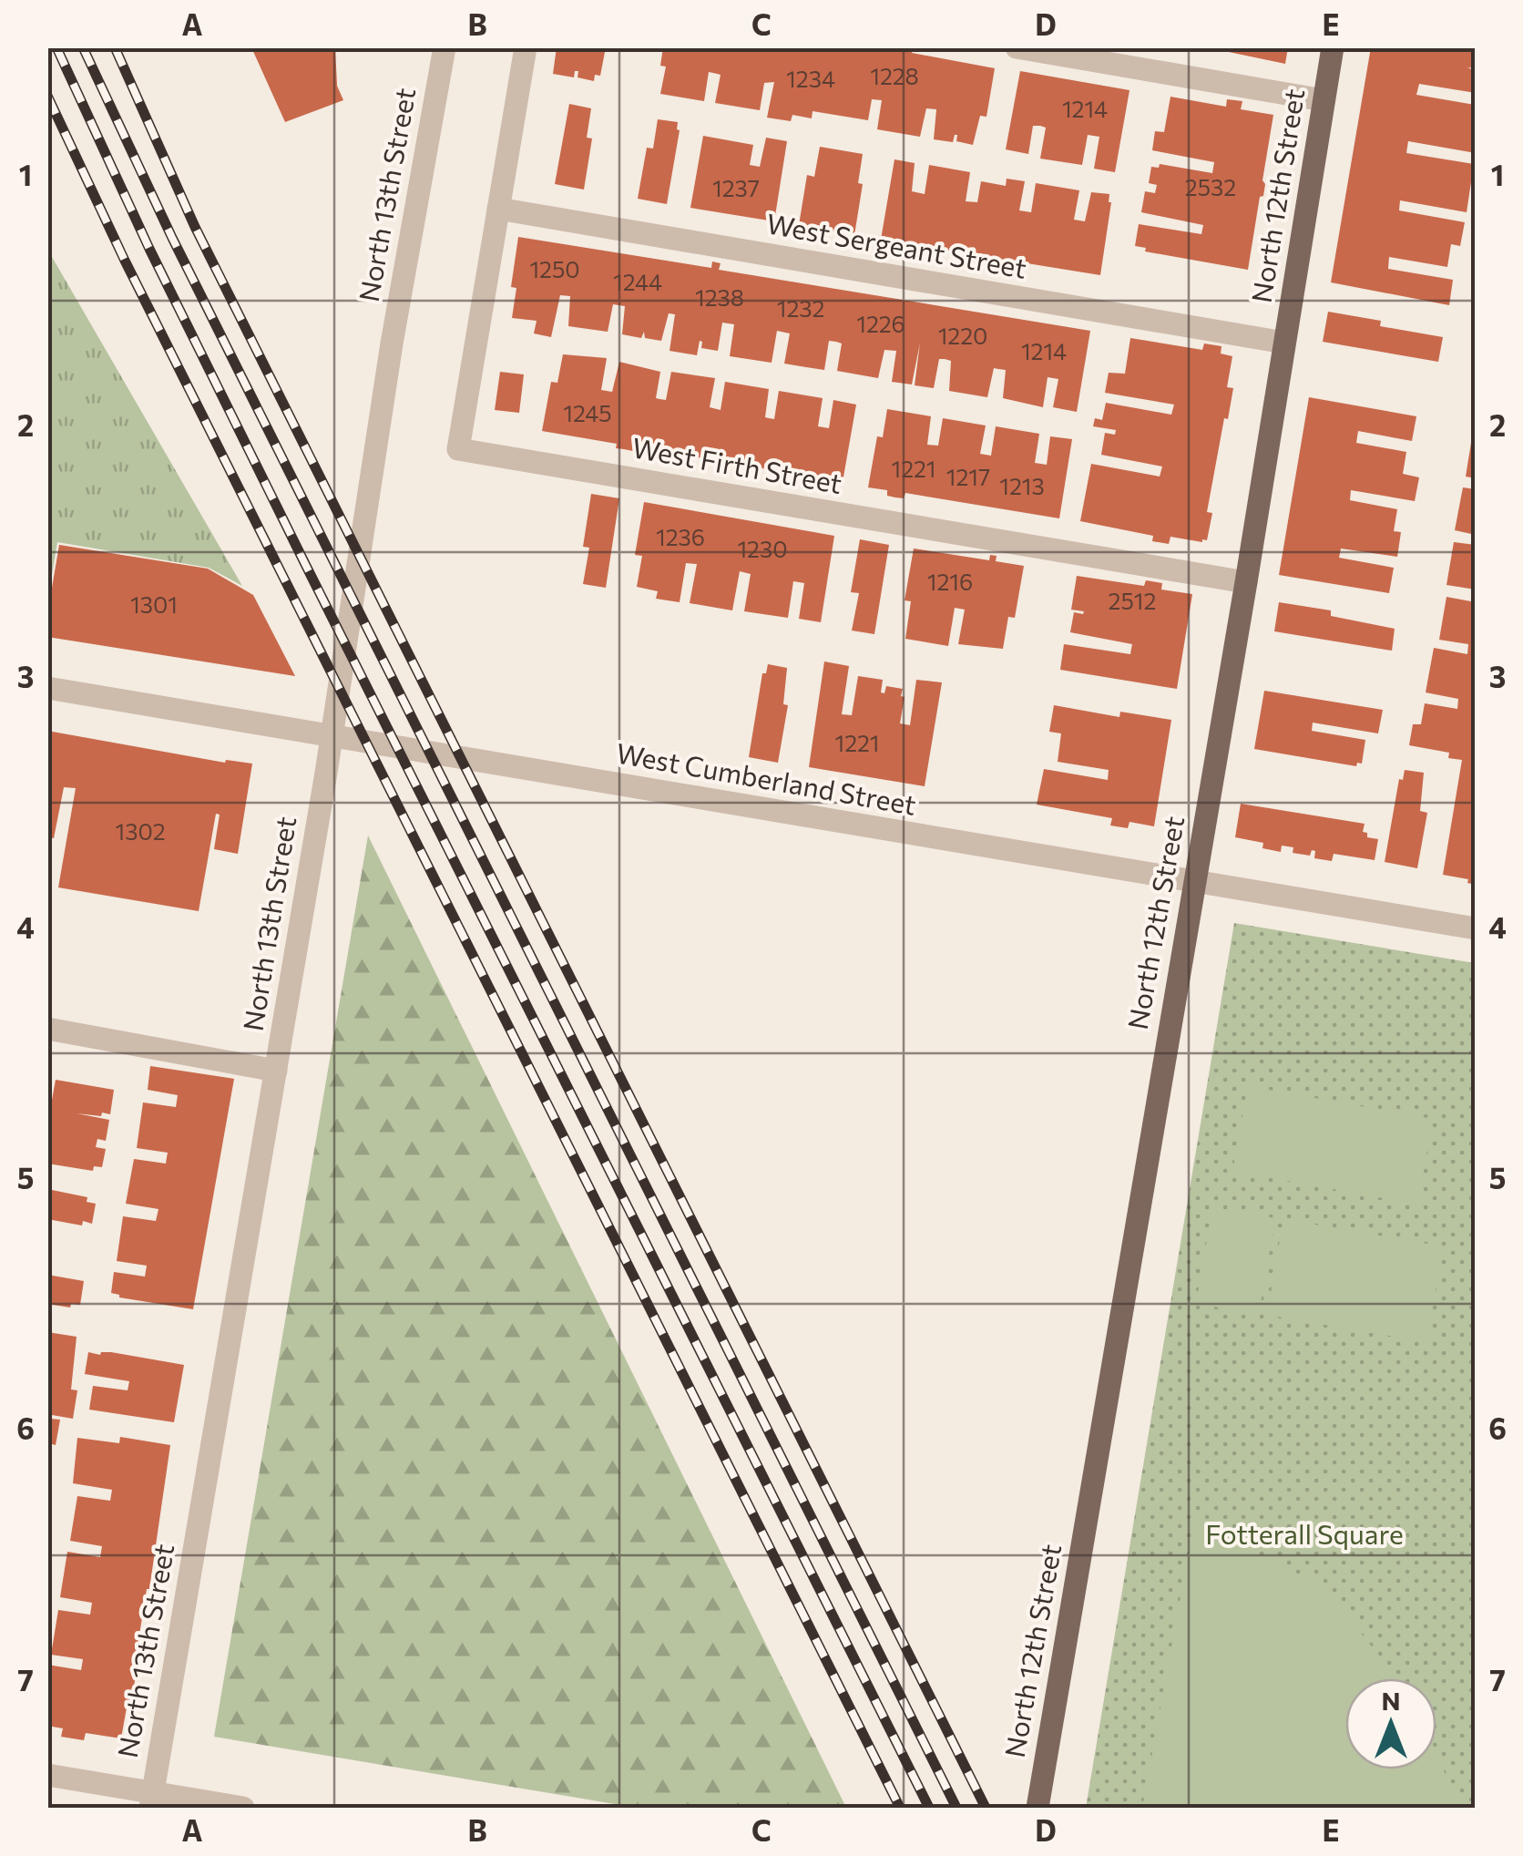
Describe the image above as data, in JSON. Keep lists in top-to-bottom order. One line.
{"streets":{"main road":["North 12th Street"],"street":["North 13th Street","West Sergeant Street","West Firth Street","West Cumberland Street"]},"crossings":[["North 13th Street","West Cumberland Street"],["North 12th Street","West Sergeant Street"],["North 12th Street","West Firth Street"],["North 12th Street","West Cumberland Street"],["West Sergeant Street","West Firth Street"]],"parks":["Fotterall Square"],"house_numbers":["1228","1234","1214","2532","1237","1250","1244","1238","1232","1226","1220","1214","1245","1221","1217","1213","1236","1230","1216","2512","1301","1221","1302"],"north":"top","grid":{"columns":["A","B","C","D","E"],"rows":["1","2","3","4","5","6","7"]}}
